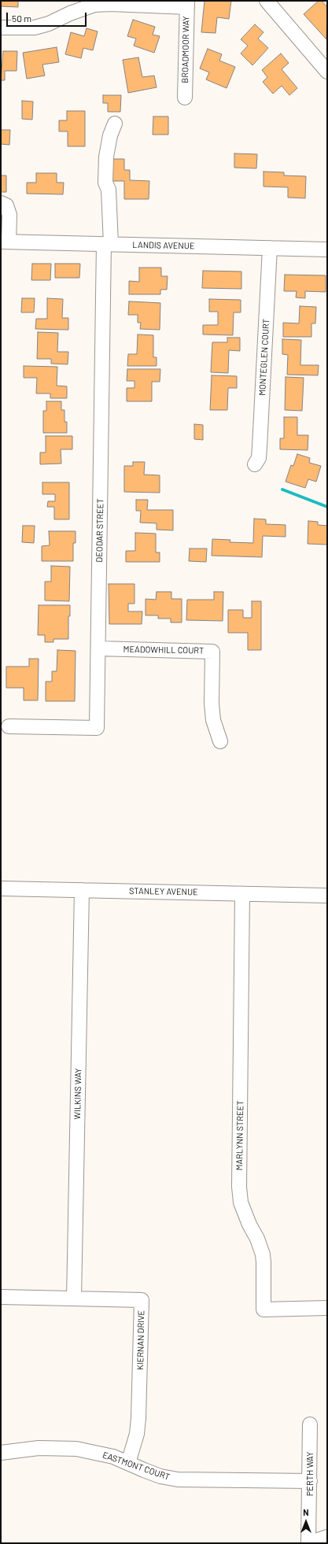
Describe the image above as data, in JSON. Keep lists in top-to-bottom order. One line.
{"streets":{"street":["BROADMOOR WAY","LANDIS AVENUE","MONTEGLEN COURT","DEODAR STREET","MEADOWHILL COURT","STANLEY AVENUE","WILKINS WAY","MARLYNN STREET","KIERNAN DRIVE","EASTMONT COURT","PERTH WAY"]},"crossings":[["LANDIS AVENUE","MONTEGLEN COURT"],["LANDIS AVENUE","DEODAR STREET"],["DEODAR STREET","MEADOWHILL COURT"],["STANLEY AVENUE","WILKINS WAY"],["STANLEY AVENUE","MARLYNN STREET"],["WILKINS WAY","KIERNAN DRIVE"],["KIERNAN DRIVE","EASTMONT COURT"],["EASTMONT COURT","PERTH WAY"]],"scale_bar":"50 m","north":"top"}
